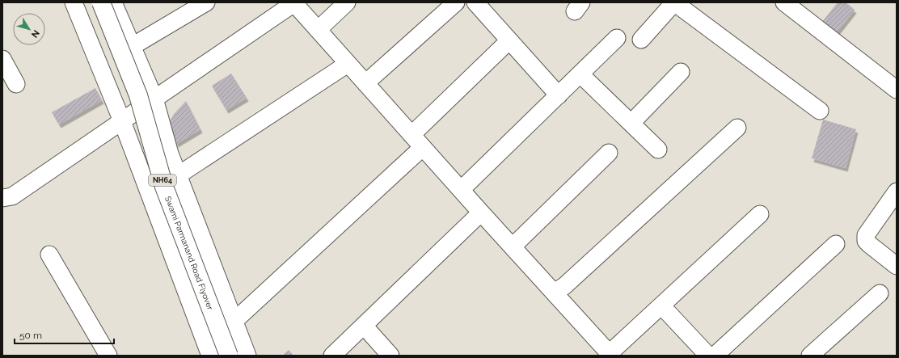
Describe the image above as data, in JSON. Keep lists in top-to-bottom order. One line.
{"streets":{"highway":["NH64","Swami Parmanand Road Flyover"]},"scale_bar":"50 m","north":"bottom right"}
